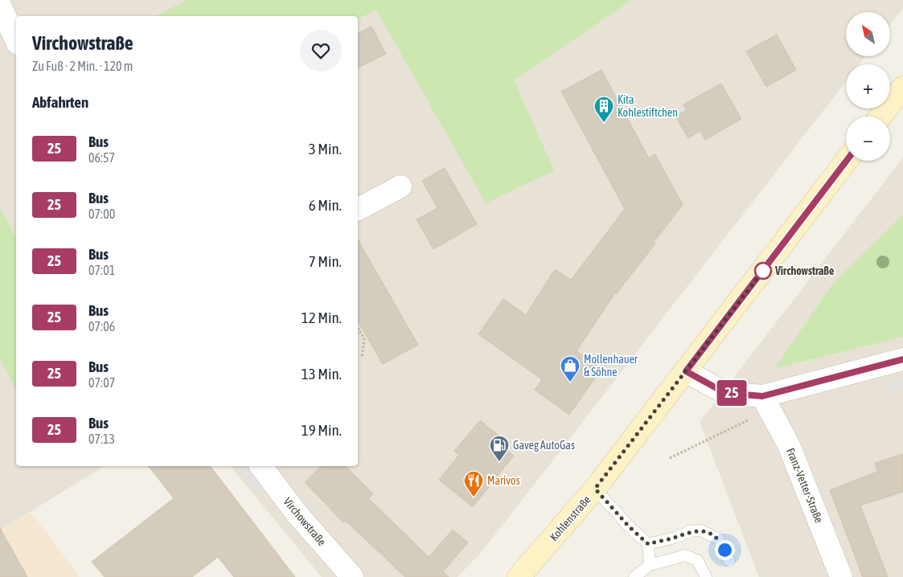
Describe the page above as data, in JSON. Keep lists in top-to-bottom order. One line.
{"streets":{"main road":["Kohlenstraße"],"street":["Franz-Vetter-Straße","Virchowstraße"]},"places":{"building":["Kita Kohlestiftchen"],"other":["Virchowstraße"],"shop":["Mollenhauer & Söhne"],"fuel station":["Gaveg AutoGas"],"restaurant":["Marivos"]},"lines":["bus line 25"],"north":"top left","page":{"on_map":"25","map_buttons":["+","−"],"heading":[["Virchowstraße","Zu Fuß · 2 Min. · 120 m"],"Abfahrten"],"list":[{"mark":"25","name":"Bus","note":"06:57","value":"3 Min."},{"mark":"25","name":"Bus","note":"07:00","value":"6 Min."},{"mark":"25","name":"Bus","note":"07:01","value":"7 Min."},{"mark":"25","name":"Bus","note":"07:06","value":"12 Min."},{"mark":"25","name":"Bus","note":"07:07","value":"13 Min."},{"mark":"25","name":"Bus","note":"07:13","value":"19 Min."}]}}
